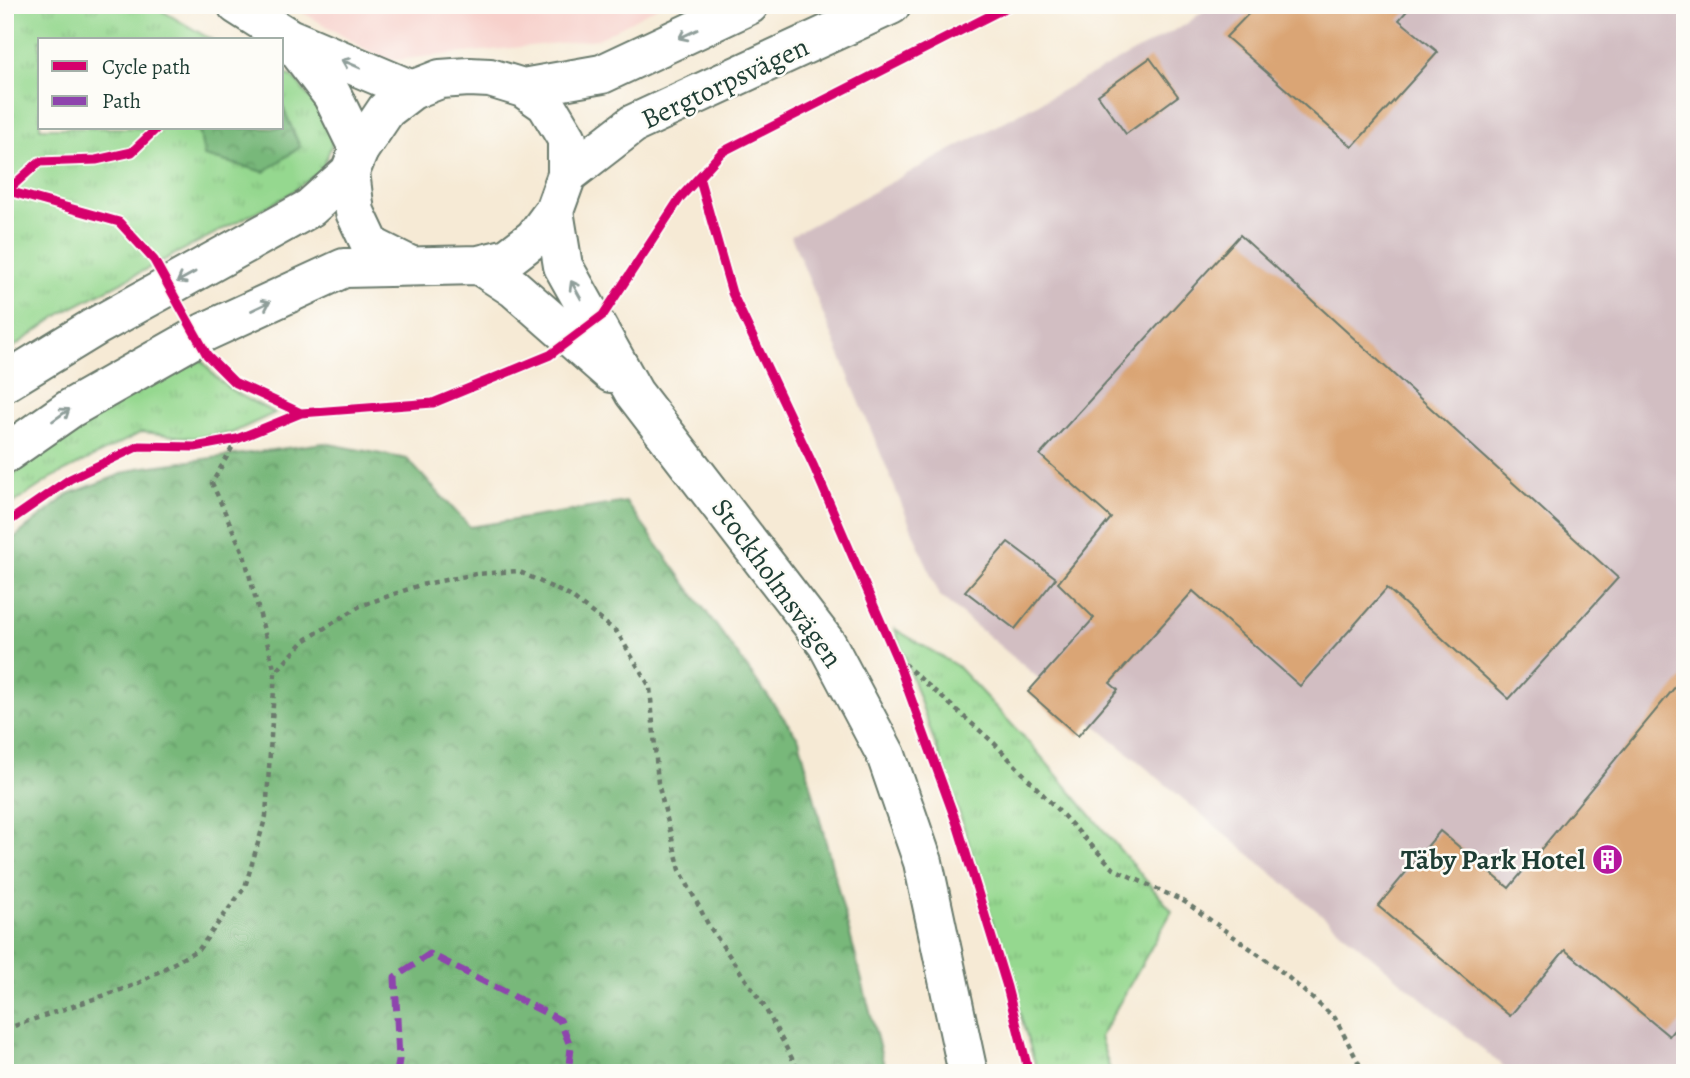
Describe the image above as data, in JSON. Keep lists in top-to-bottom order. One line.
{"streets":{"main road":["Bergtorpsvägen","Stockholmsvägen"]},"crossings":[["Bergtorpsvägen","Stockholmsvägen"]],"places":{"building":["Täby Park Hotel"]},"legend":["Cycle path","Path"]}
